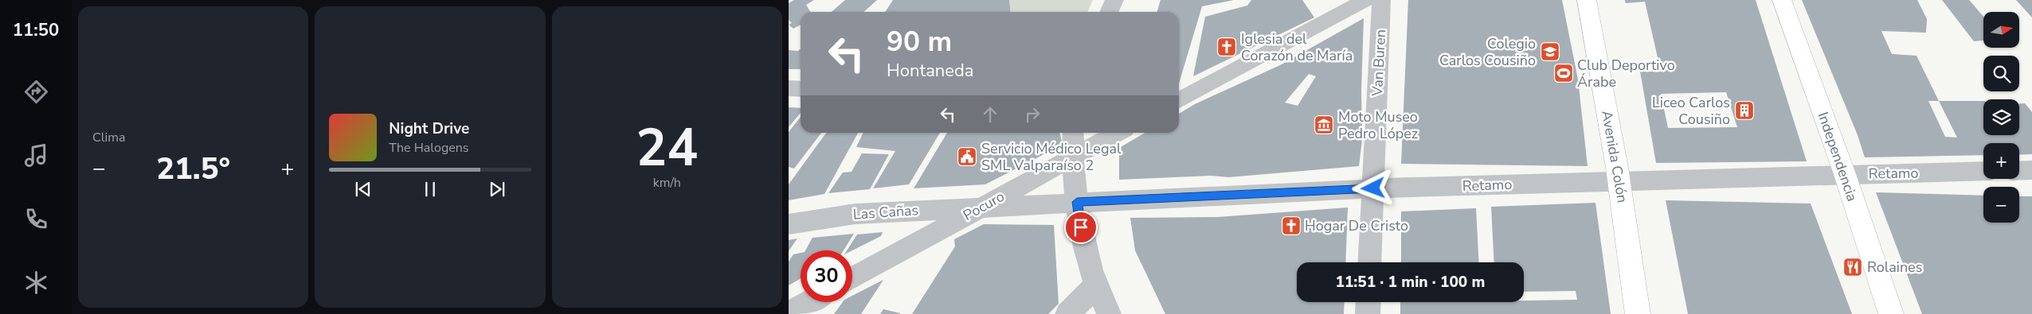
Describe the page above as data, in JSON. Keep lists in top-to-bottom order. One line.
{"streets":{"main road":["Avenida Colón","Independencia"],"street":["Van Buren","Retamo","Pocuro","Las Cañas"]},"crossings":[["Van Buren","Retamo"],["Avenida Colón","Retamo"],["Independencia","Retamo"],["Retamo","Pocuro"],["Retamo","Las Cañas"],["Pocuro","Las Cañas"]],"places":{"church":["Iglesia del Corazón de María","Hogar De Cristo"],"school or university":["Colegio Carlos Cousiño"],"sports":["Club Deportivo Árabe"],"building":["Liceo Carlos Cousiño"],"museum":["Moto Museo Pedro López"],"public building":["Servicio Médico Legal SML Valparaíso 2"],"restaurant":["Rolaines"]},"north":"right","page":{"tabs":"11:50","tile":["Clima",["24","km/h"]],"map_buttons":["+","−"],"turn":["90 m","Hontaneda"],"song":["Night Drive","The Halogens"],"heat":["−","21.5°","+"],"limit":"30","trip":"11:51 · 1 min · 100 m"}}
